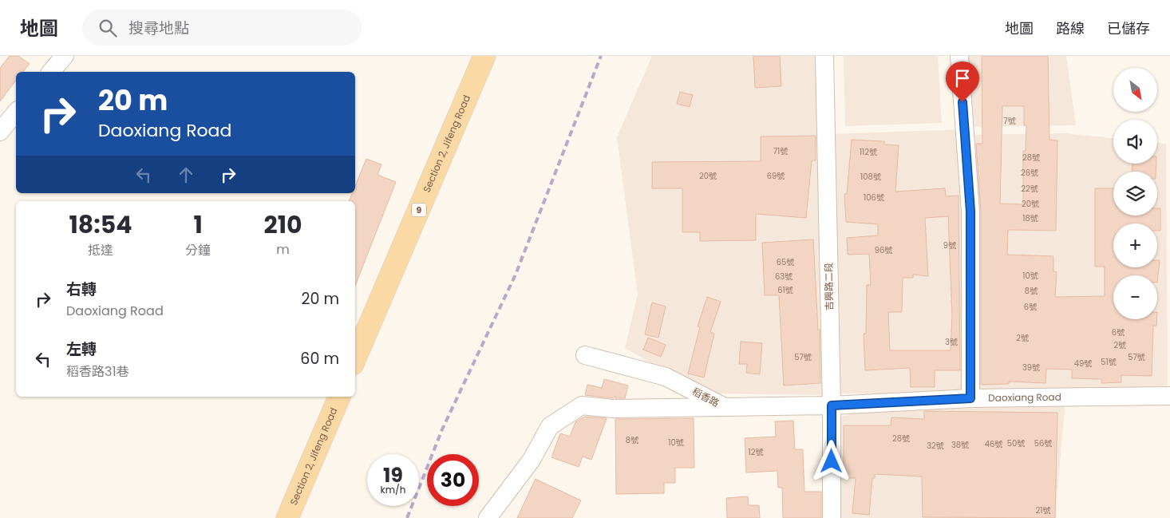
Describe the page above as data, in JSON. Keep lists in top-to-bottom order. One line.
{"streets":{"main road":["Section 2, Jifeng Road","9"],"street":["吉興路二段","稻香路","Daoxiang Road"]},"crossings":[["吉興路二段","稻香路"],["吉興路二段","Daoxiang Road"],["稻香路","Daoxiang Road"]],"house_numbers":["7號","71號","112號","28號","26號","20號","69號","108號","22號","106號","20號","18號","9號","96號","65號","10號","63號","61號","8號","6號","6號","2號","3號","2號","57號","57號","51號","49號","39號","28號","8號","10號","50號","56號","46號","38號","32號","12號","21號"],"north":"bottom right","page":{"header":"地圖","search":"搜尋地點","nav":["地圖","路線","已儲存"],"map_buttons":["+","−"],"turn":["20 m","Daoxiang Road"],"eta":["18:54","抵達","1","分鐘","210","m"],"list":[{"name":"右轉","note":"Daoxiang Road","value":"20 m"},{"name":"左轉","note":"稻香路31巷","value":"60 m"}],"speed":"19 km/h","limit":"30"}}
